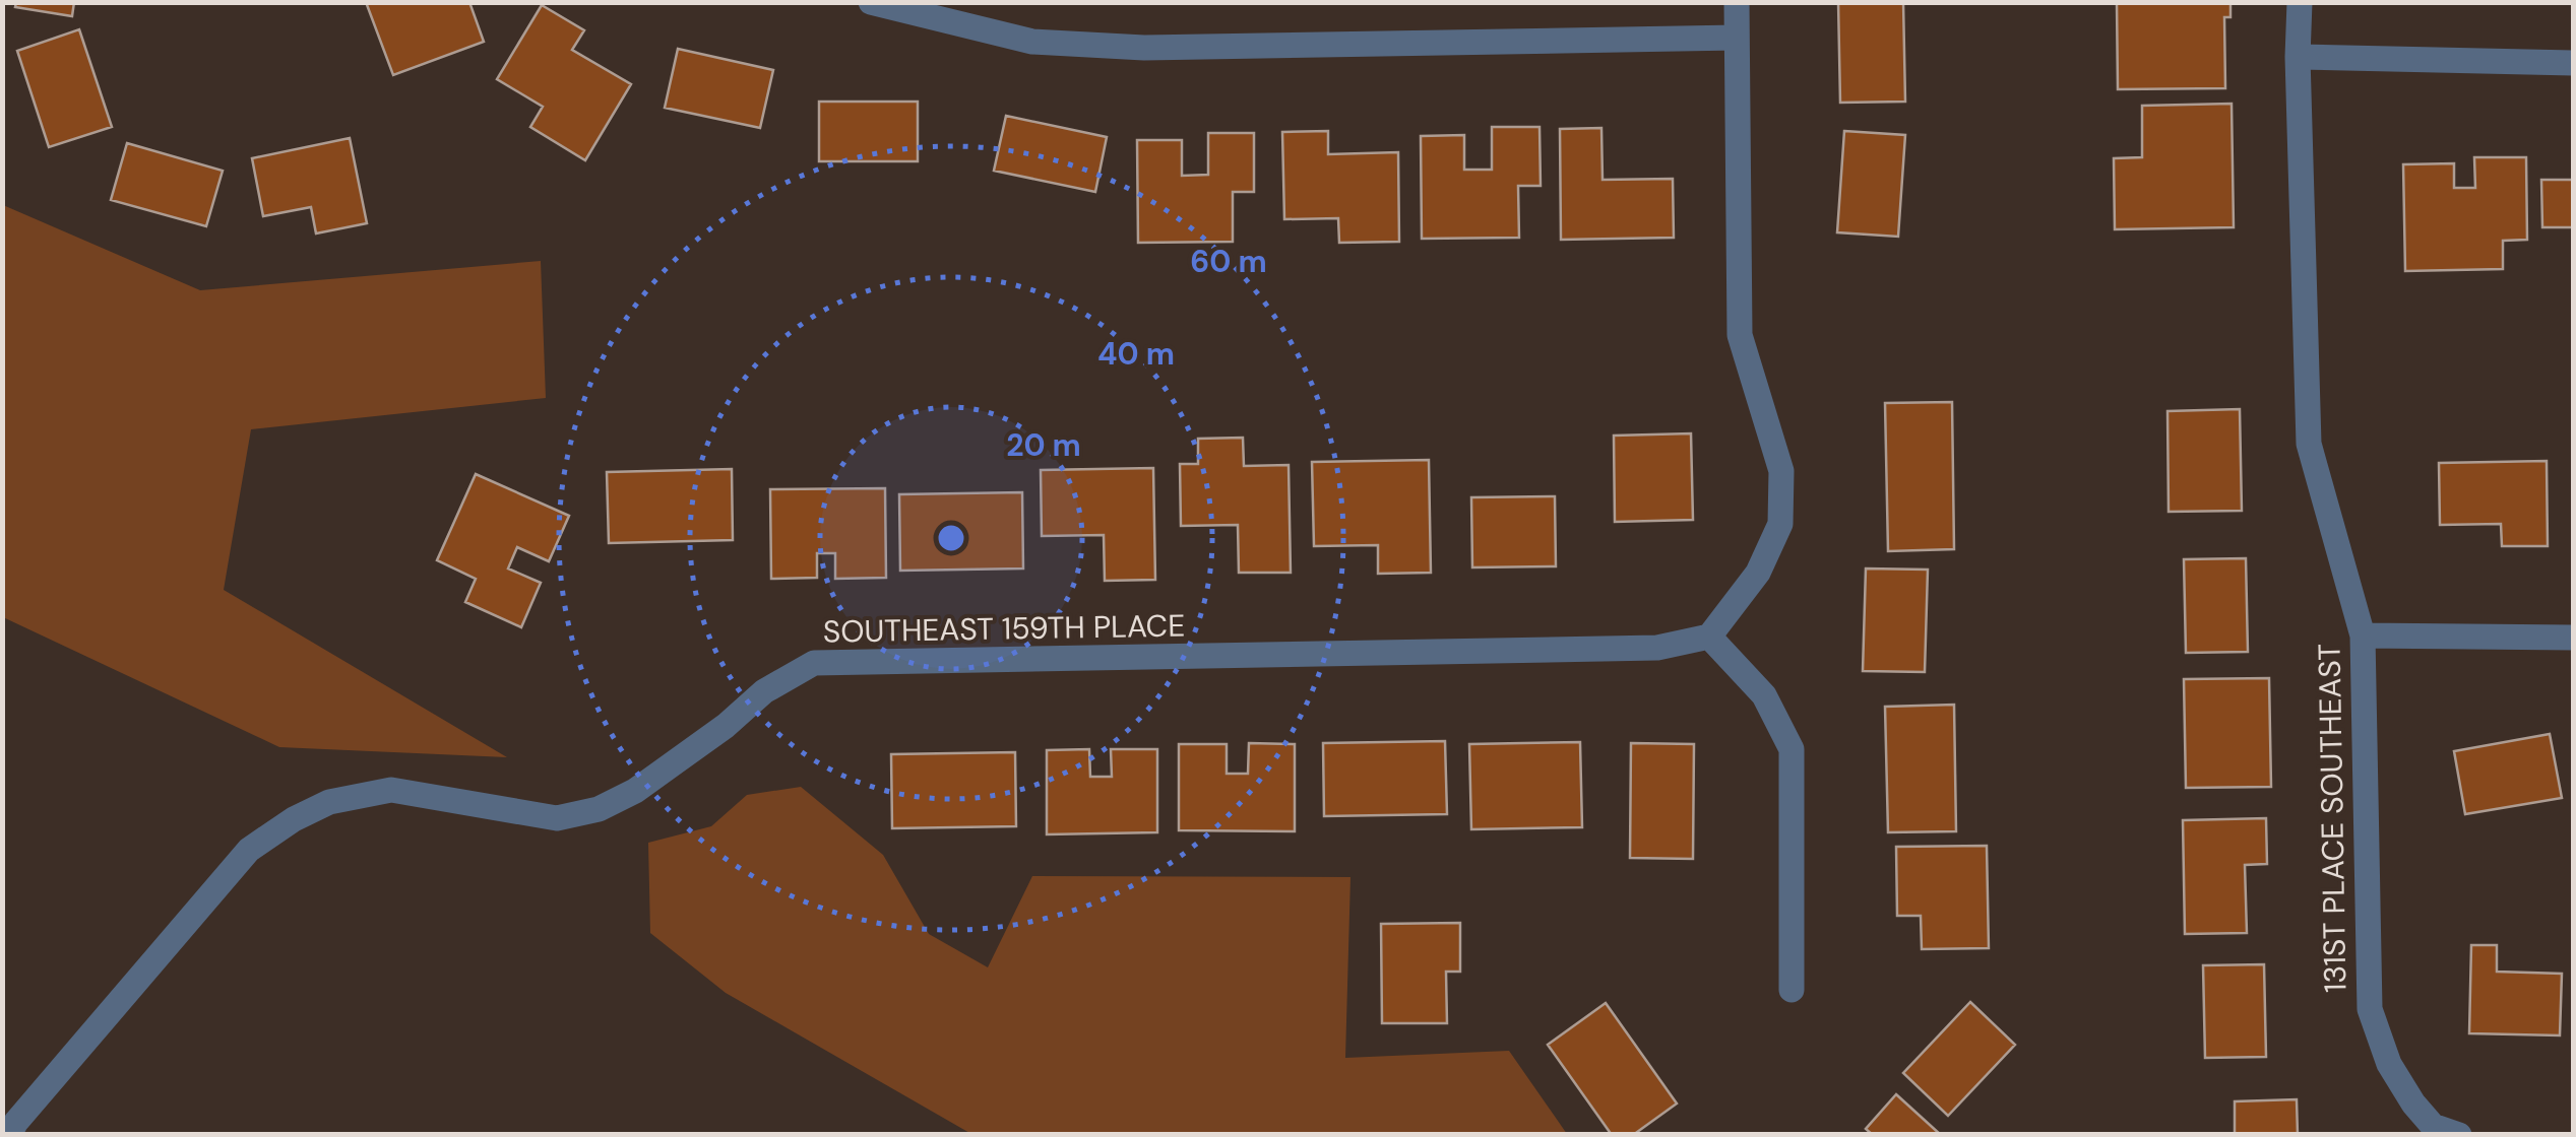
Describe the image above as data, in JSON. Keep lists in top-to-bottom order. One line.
{"streets":{"street":["SOUTHEAST 159TH PLACE","131ST PLACE SOUTHEAST"]},"rings":["60 m","40 m","20 m"]}
